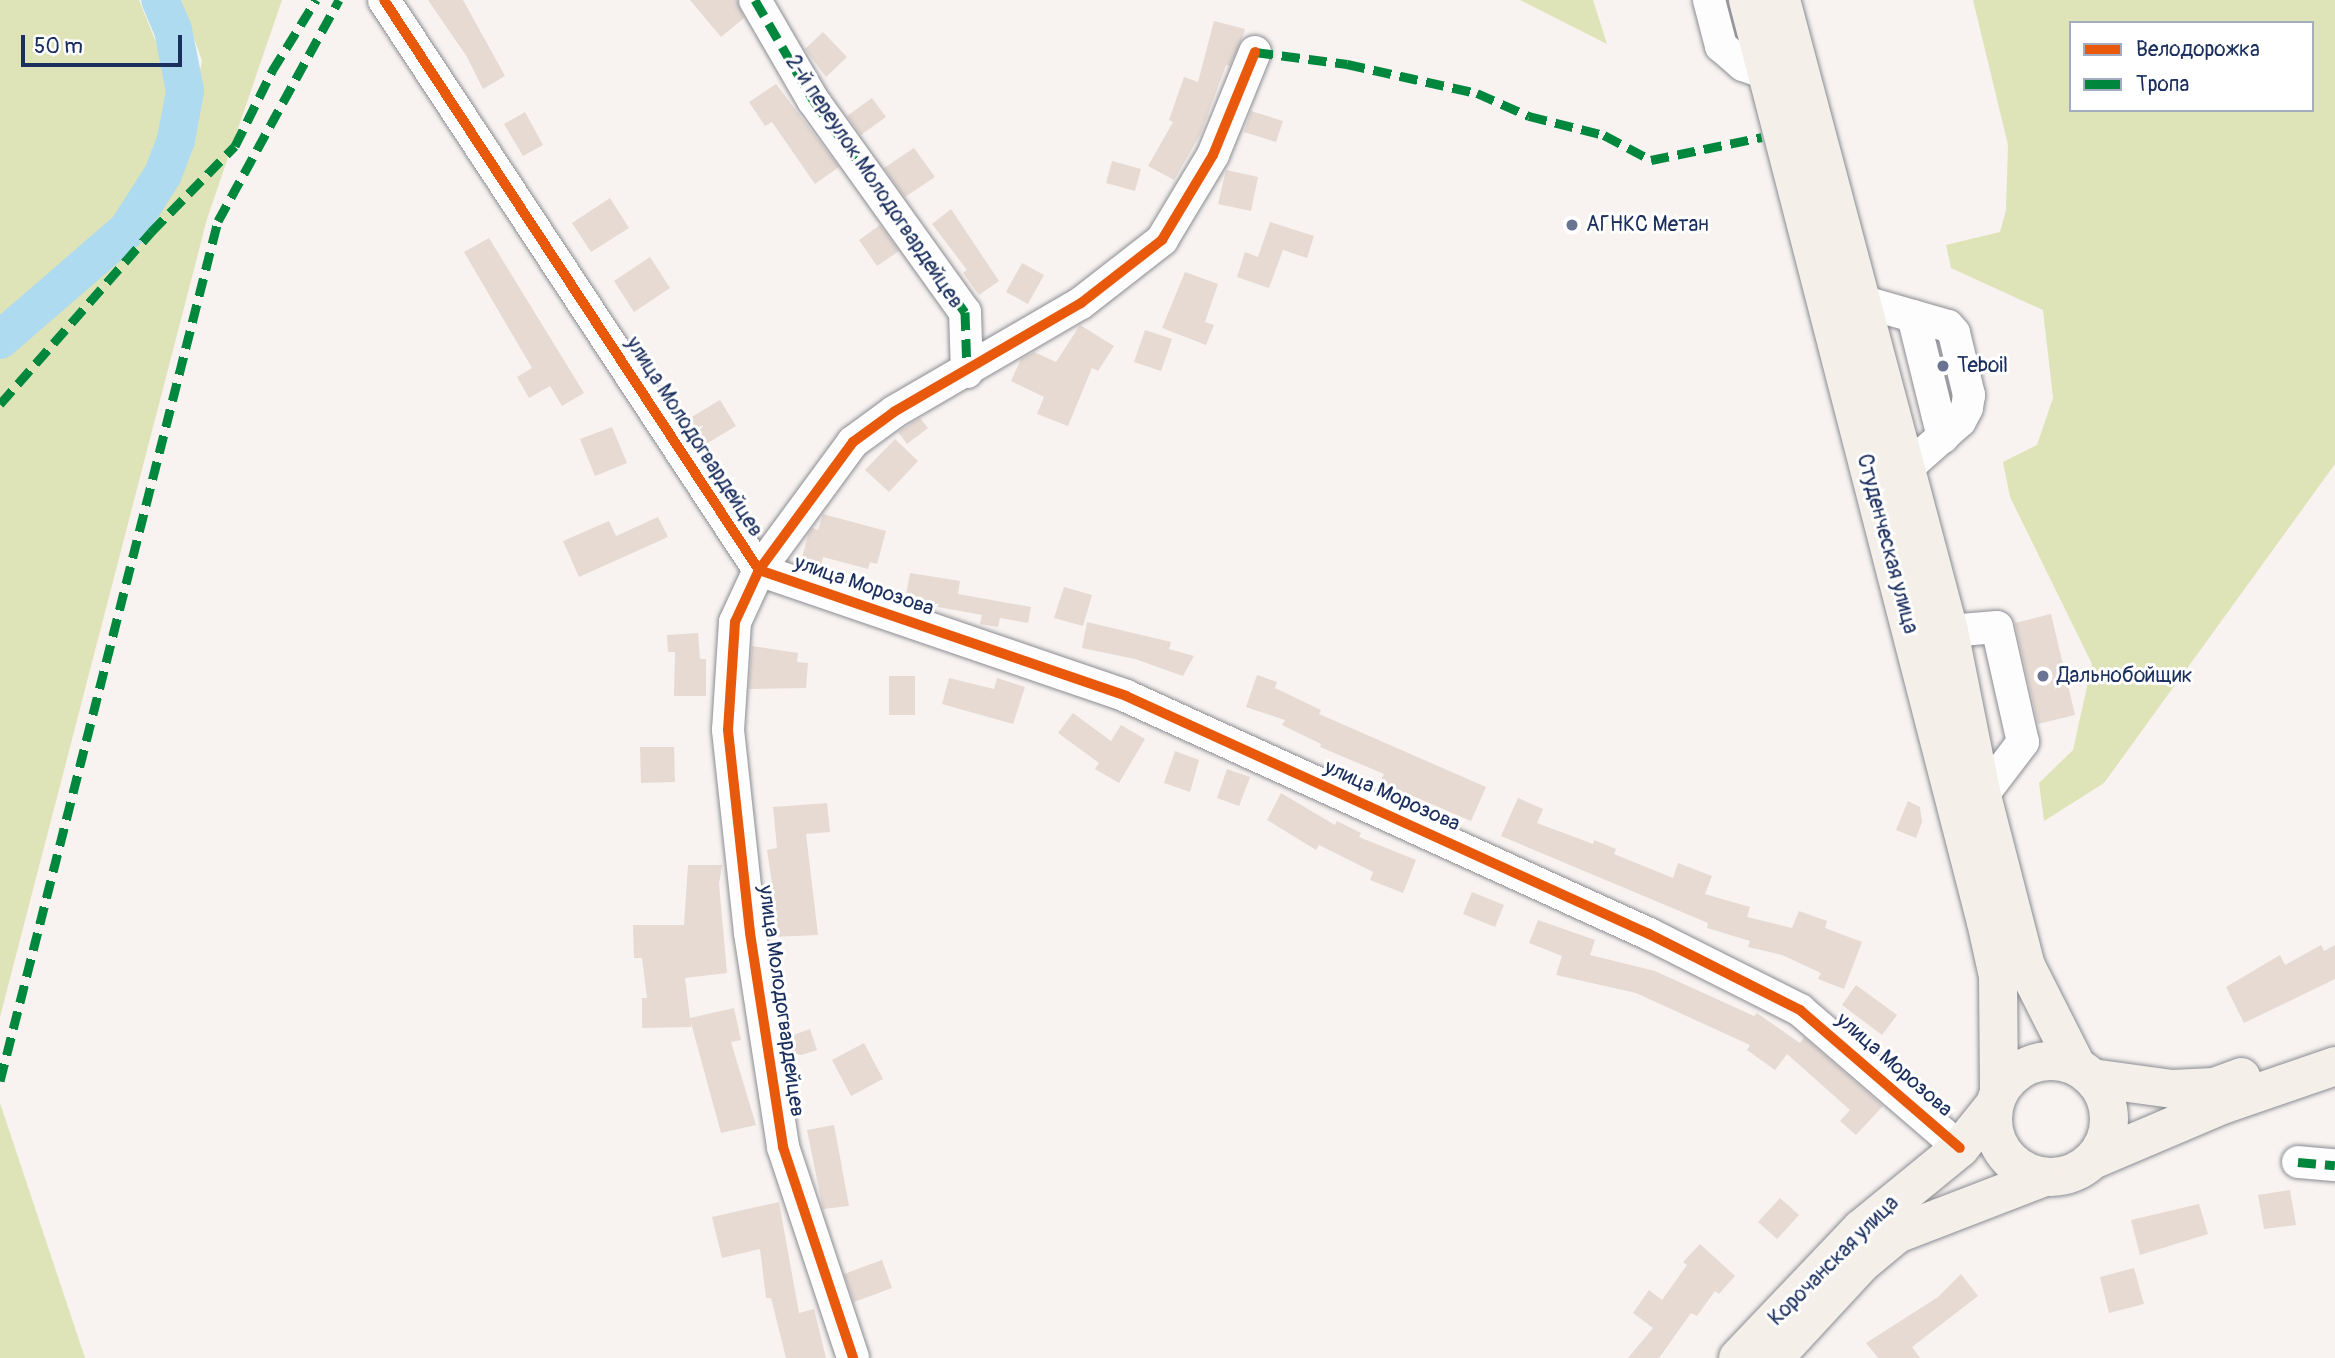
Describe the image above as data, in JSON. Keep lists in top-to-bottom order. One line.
{"streets":{"main road":["Студенческая улица","Корочанская улица"],"street":["2-й переулок Молодогвардейцев","улица Молодогвардейцев","улица Морозова"]},"crossings":[["улица Молодогвардейцев","улица Морозова"],["Студенческая улица","Корочанская улица"],["улица Морозова","Корочанская улица"]],"places":["АГНКС Метан","Teboil","Дальнобойщик"],"legend":["Велодорожка","Тропа"],"scale_bar":"50 m"}
